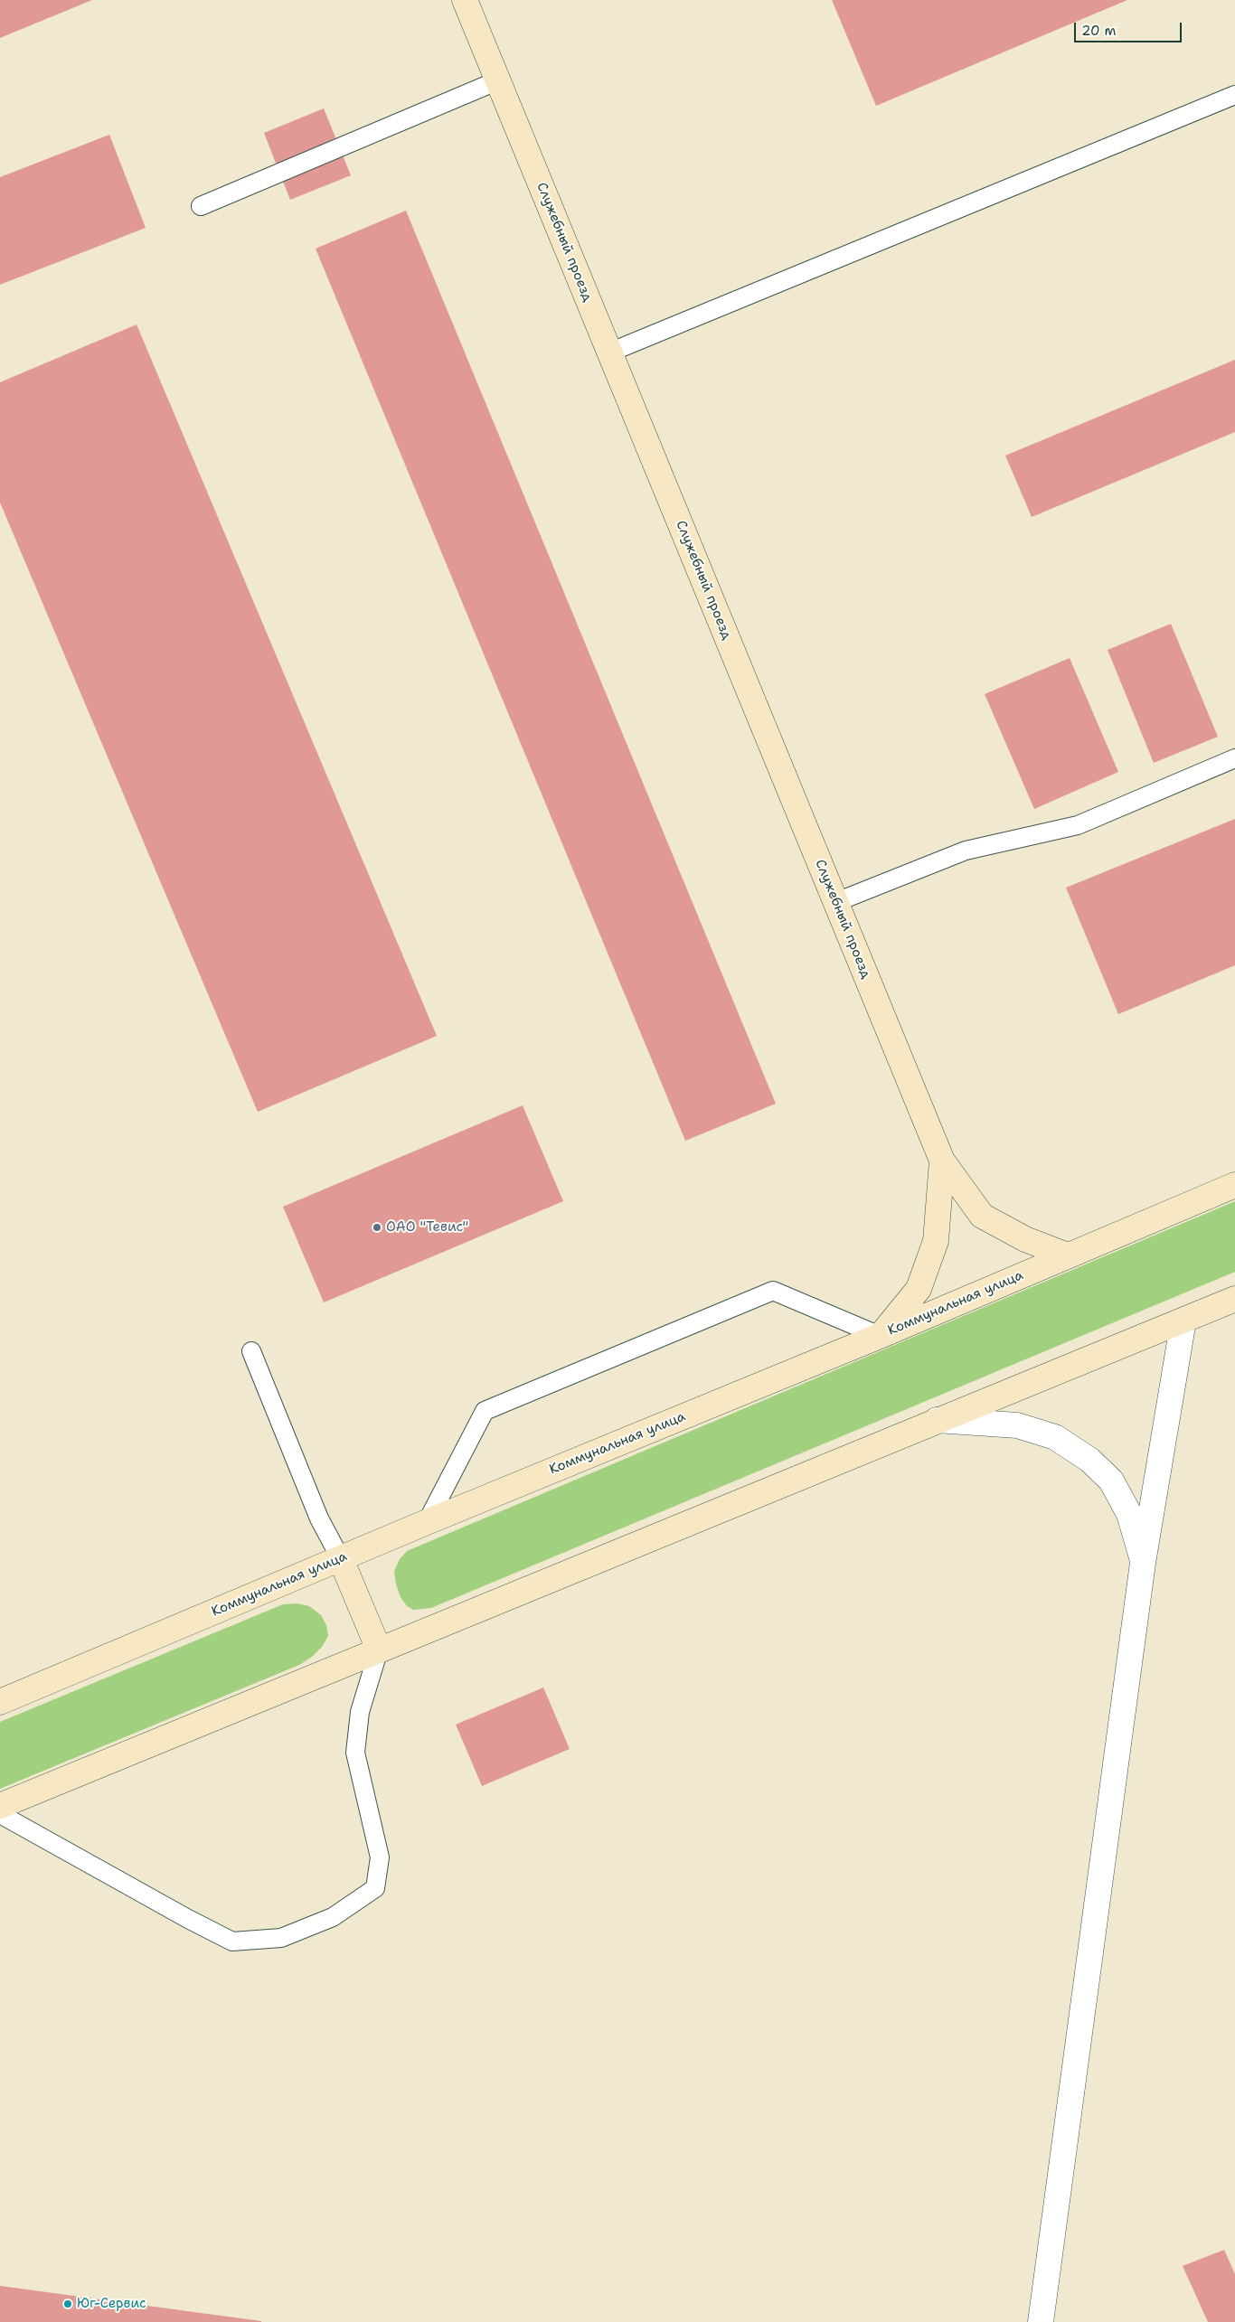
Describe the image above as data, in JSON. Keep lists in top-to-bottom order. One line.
{"streets":{"main road":["Служебный проезд","Коммунальная улица"]},"crossings":[["Служебный проезд","Коммунальная улица"]],"places":["ОАО \"Тевис\"","Юг-Сервис"],"scale_bar":"20 m"}
